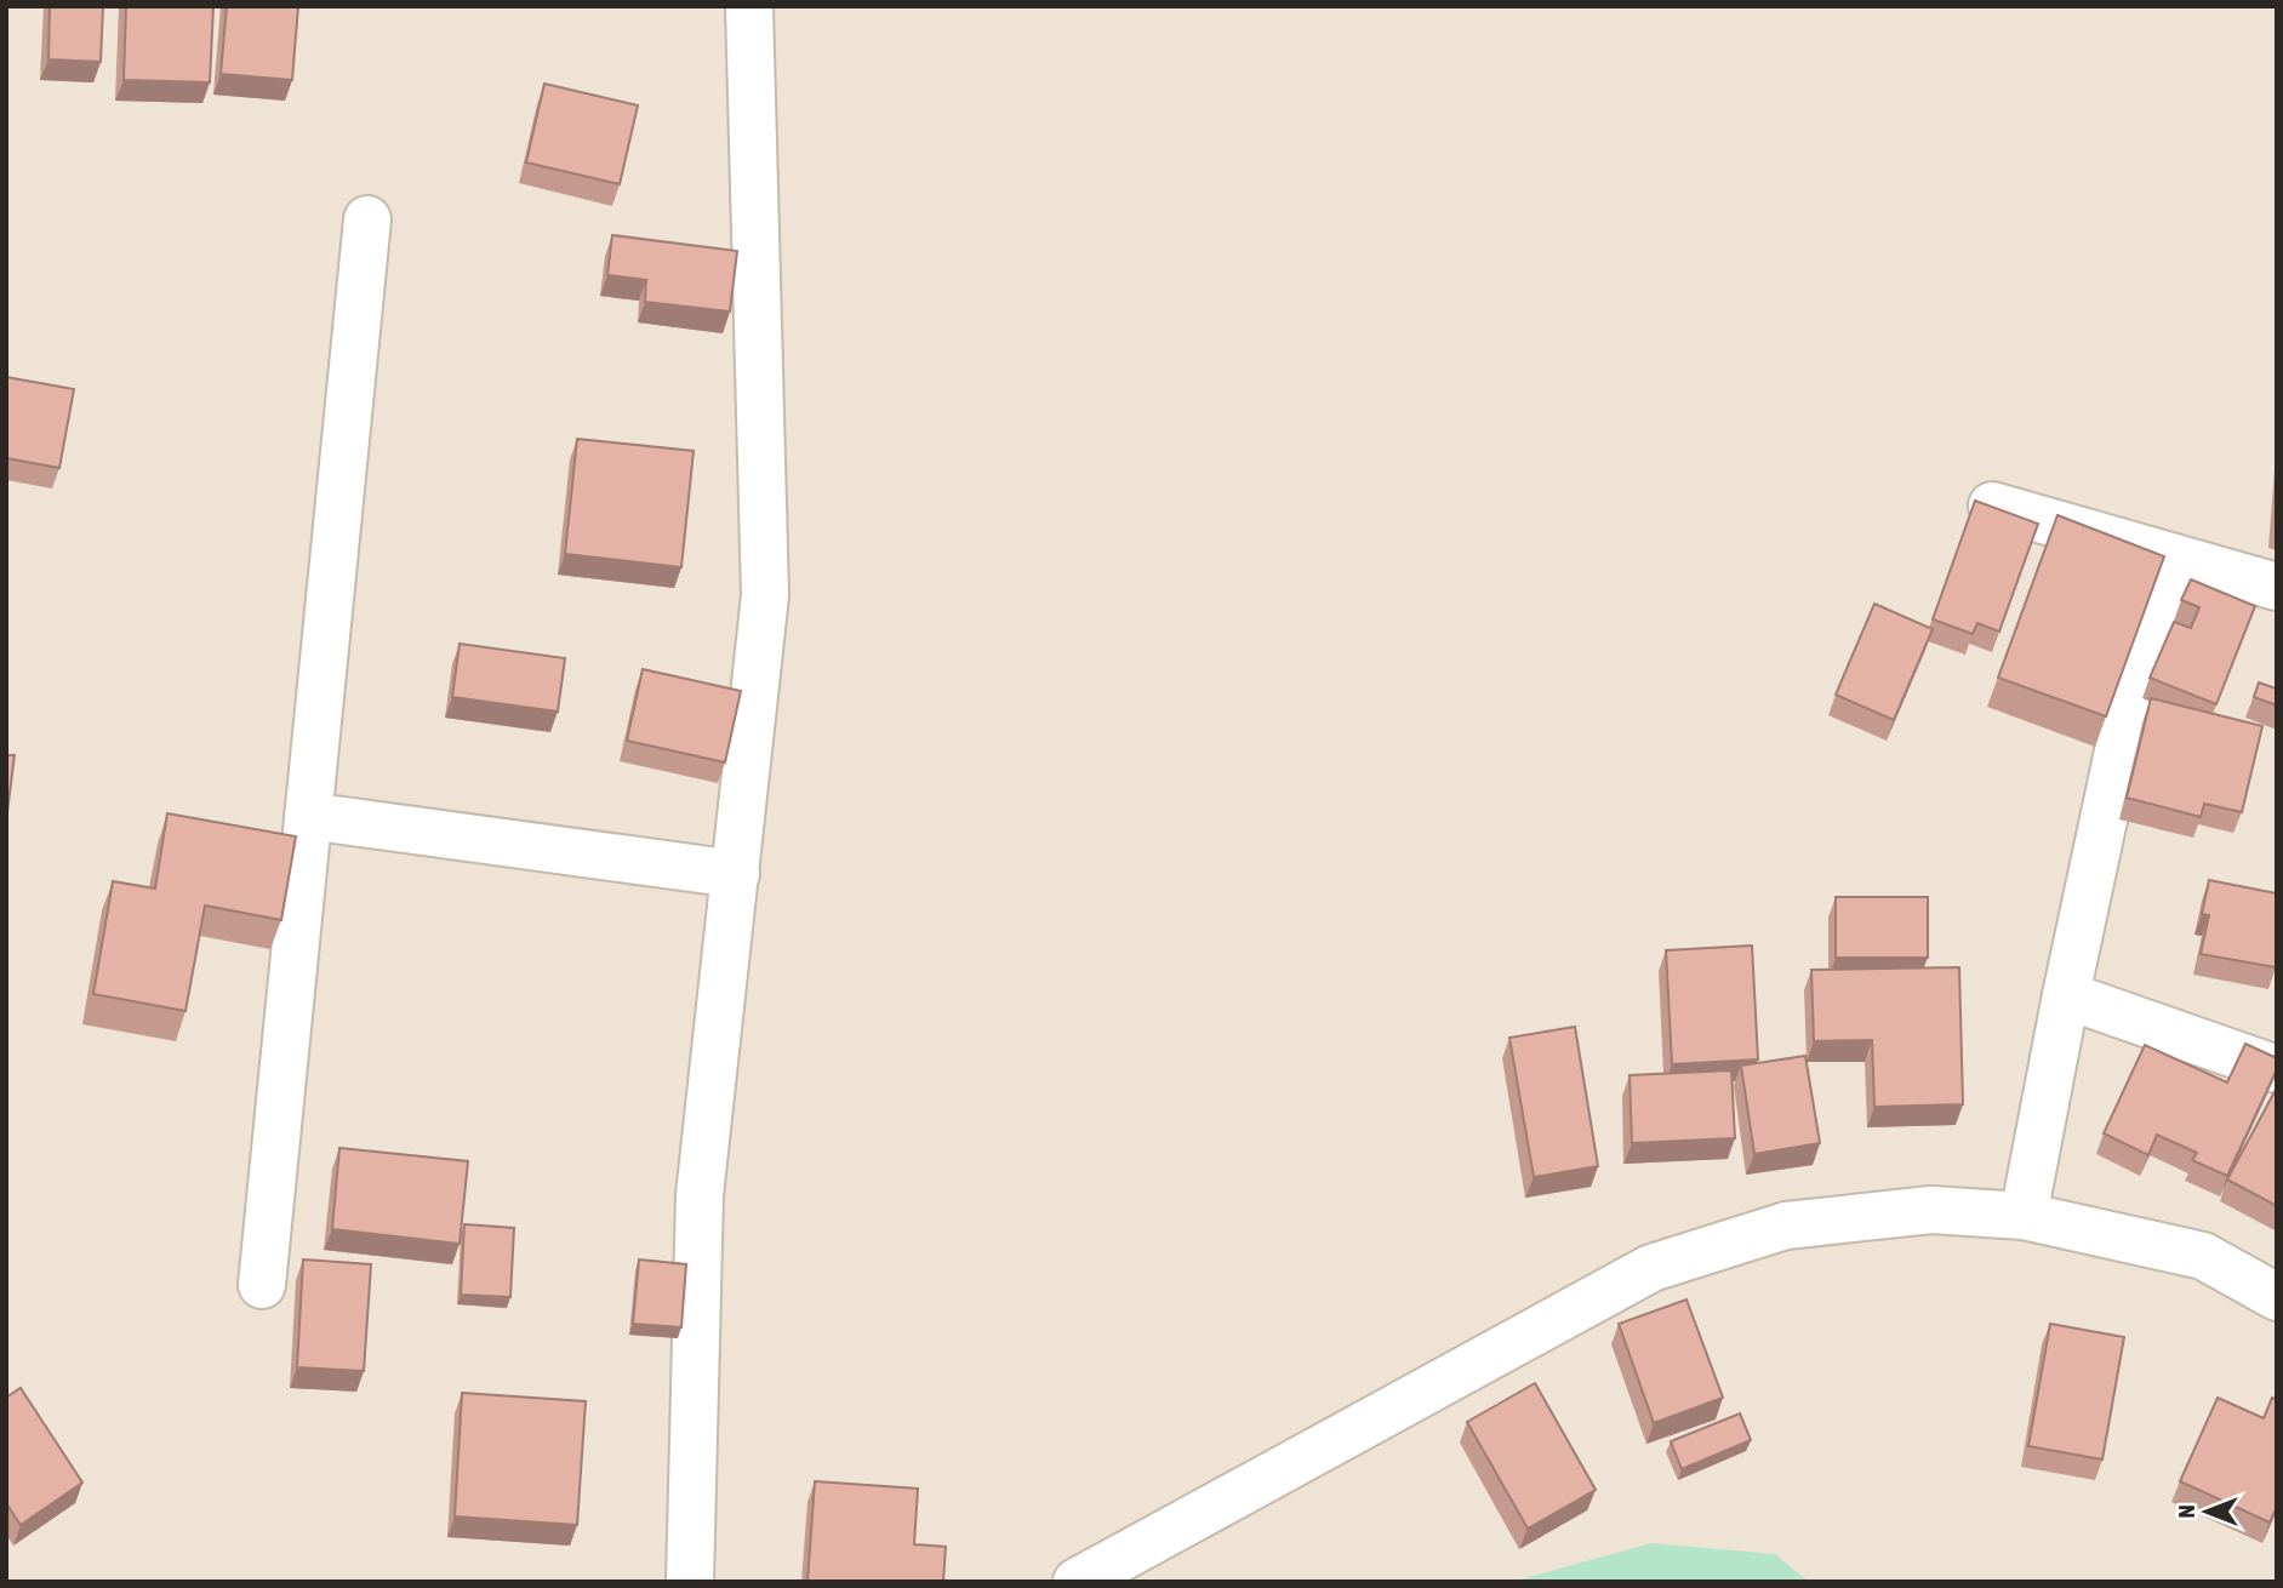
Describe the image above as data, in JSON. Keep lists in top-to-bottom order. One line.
{"north":"left"}
